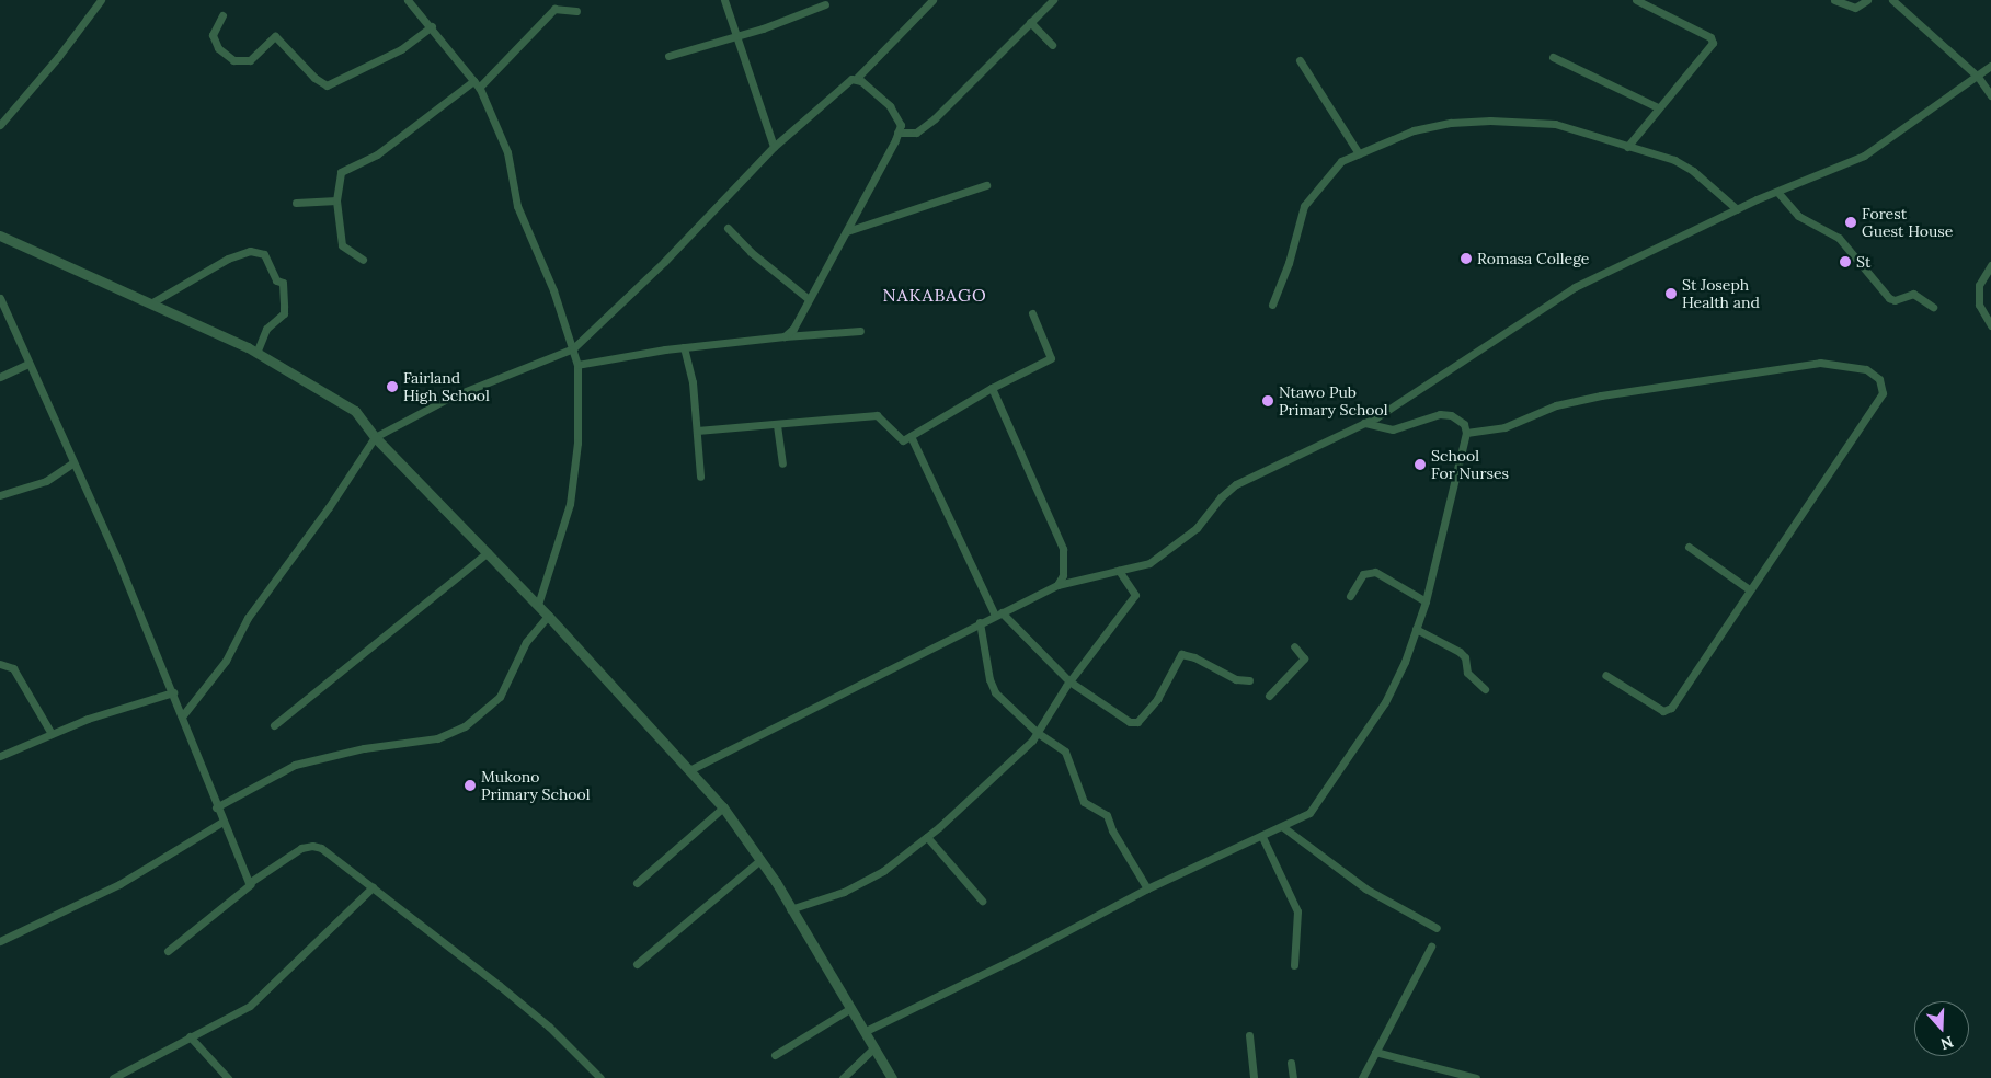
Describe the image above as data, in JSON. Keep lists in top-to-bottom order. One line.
{"districts":["NAKABAGO"],"places":["Forest Guest House","Romasa College","St","St Joseph Health and","Fairland High School","Ntawo Pub Primary School","School For Nurses","Mukono Primary School"],"north":"bottom"}
